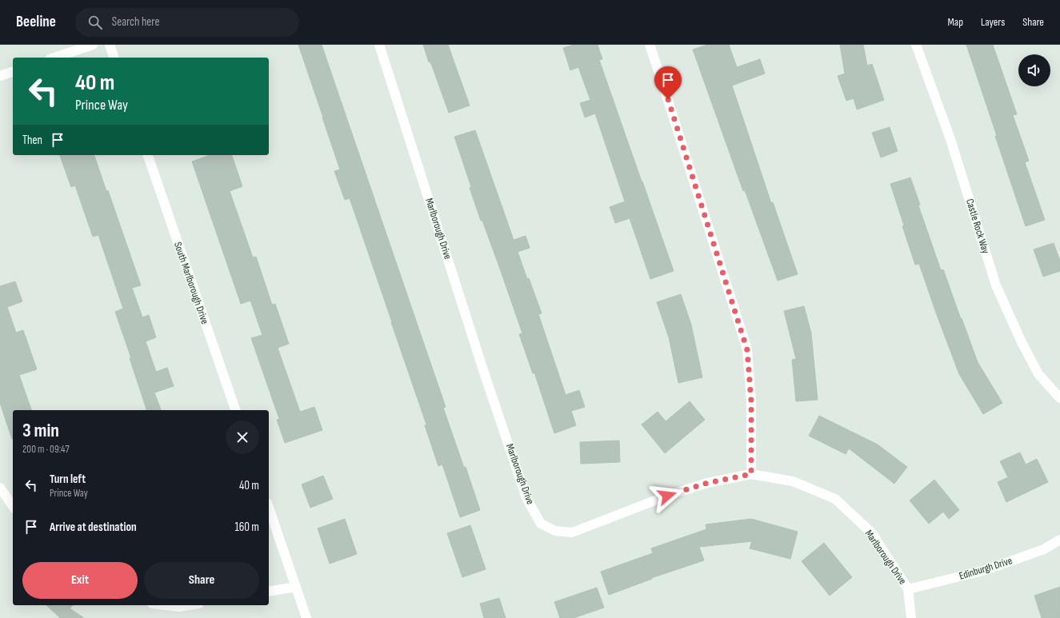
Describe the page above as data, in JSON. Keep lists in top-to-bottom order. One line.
{"streets":{"street":["Castle Rock Way","Marlborough Drive","South Marlborough Drive","Edinburgh Drive"]},"crossings":[["Marlborough Drive","Edinburgh Drive"]],"page":{"header":"Beeline","search":"Search here","nav":["Map","Layers","Share"],"turn":["40 m","Prince Way"],"then":"Then","heading":["3 min","200 m · 09:47"],"list":[{"name":"Turn left","note":"Prince Way","value":"40 m"},{"name":"Arrive at destination","value":"160 m"}],"buttons":["Exit","Share"]}}
